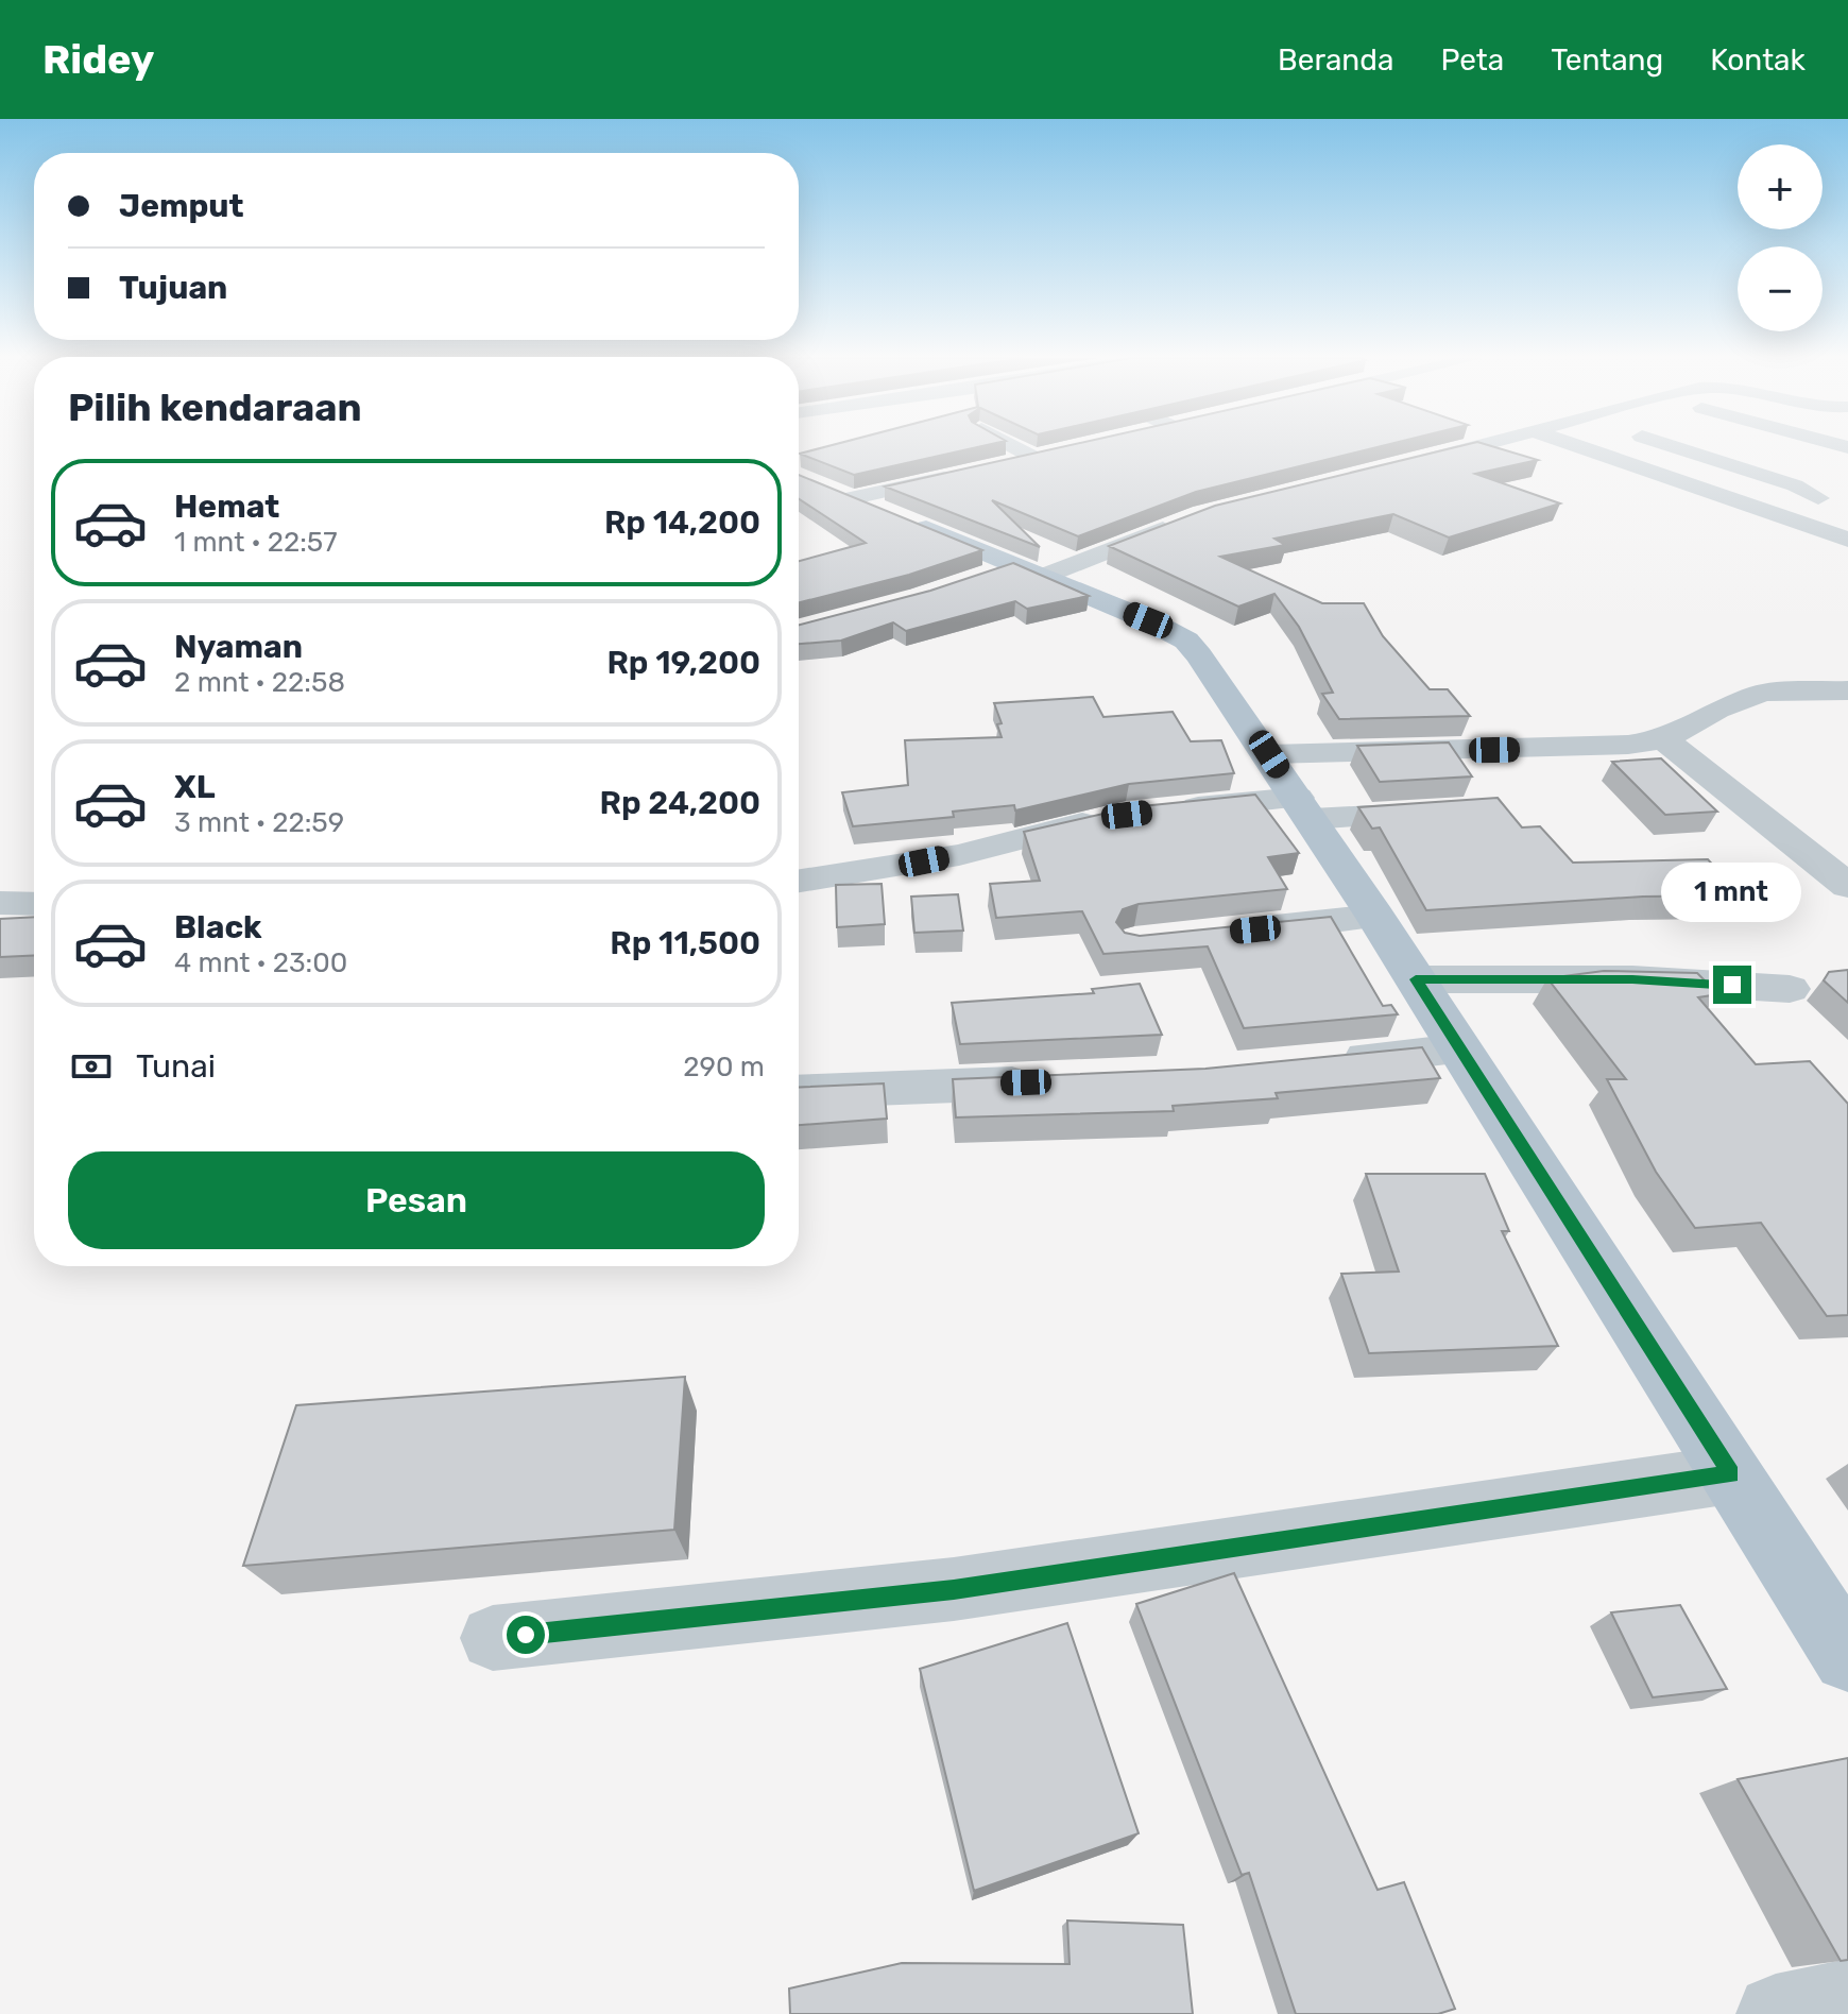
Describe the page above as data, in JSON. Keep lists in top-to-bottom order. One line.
{"page":{"header":"Ridey","nav":["Beranda","Peta","Tentang","Kontak"],"map_buttons":["+","−"],"banner":["Jemput","Tujuan"],"heading":"Pilih kendaraan","list":[{"name":"Hemat","note":"1 mnt · 22:57","value":"Rp 14,200"},{"name":"Nyaman","note":"2 mnt · 22:58","value":"Rp 19,200"},{"name":"XL","note":"3 mnt · 22:59","value":"Rp 24,200"},{"name":"Black","note":"4 mnt · 23:00","value":"Rp 11,500"}],"bubble":"1 mnt","pay":["Tunai","290 m"],"buttons":"Pesan"}}
